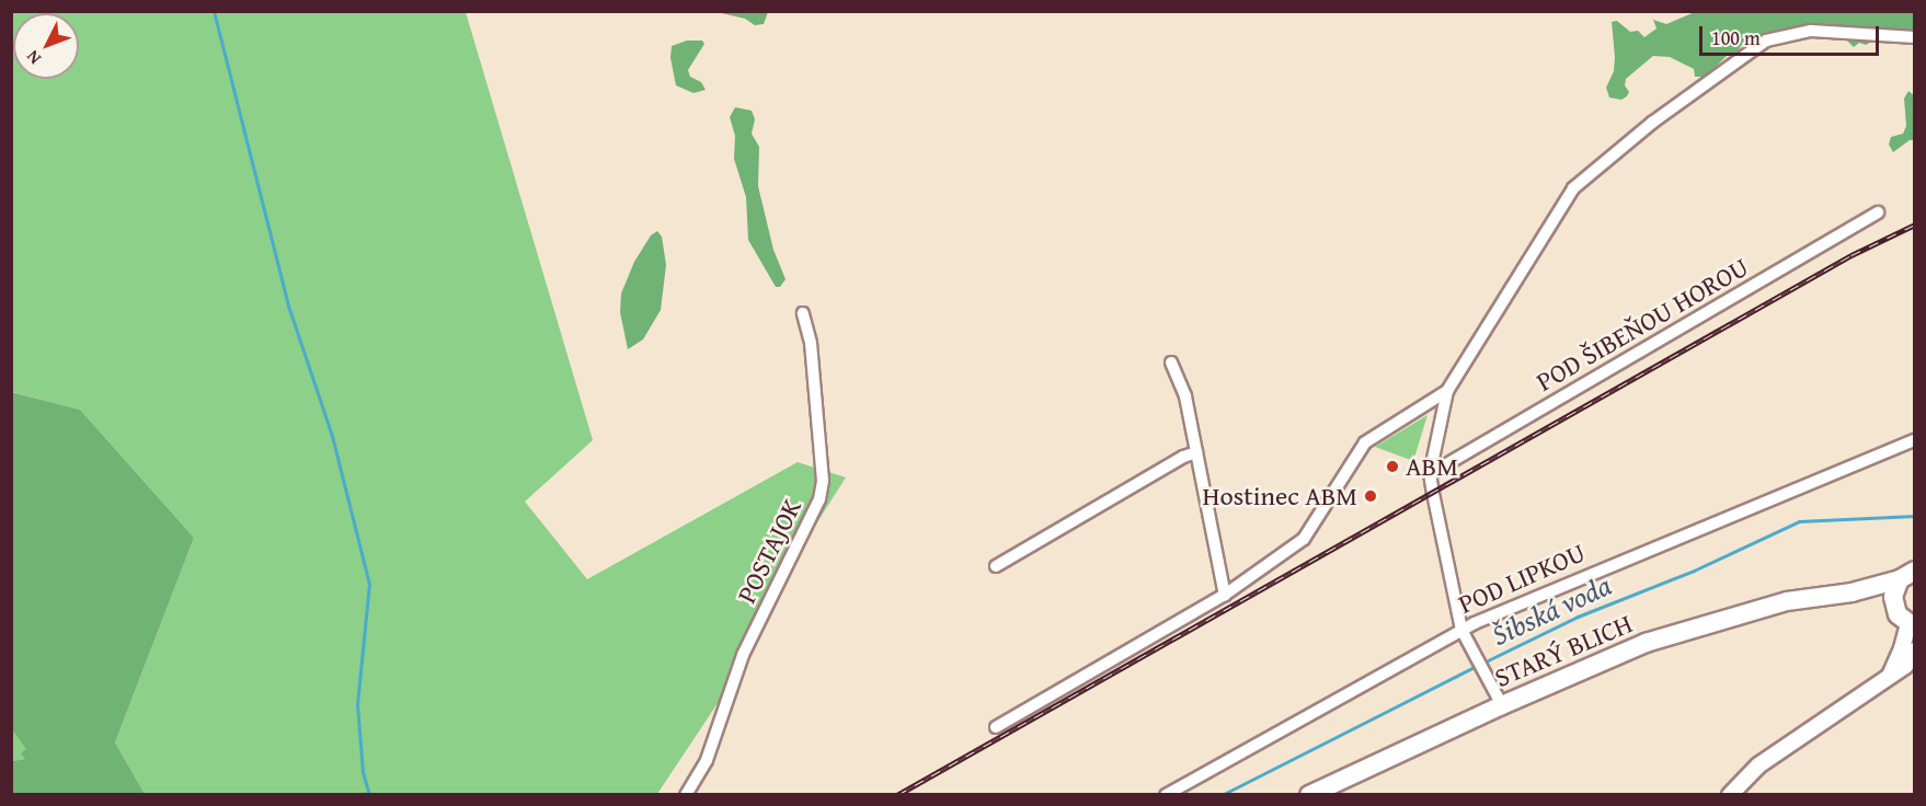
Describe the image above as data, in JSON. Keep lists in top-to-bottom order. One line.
{"streets":{"main road":["STARÝ BLICH"],"street":["POD ŠIBEŇOU HOROU","POSTAJOK","POD LIPKOU"]},"water":["Šibská voda"],"places":["ABM","Hostinec ABM"],"scale_bar":"100 m","north":"bottom left"}
